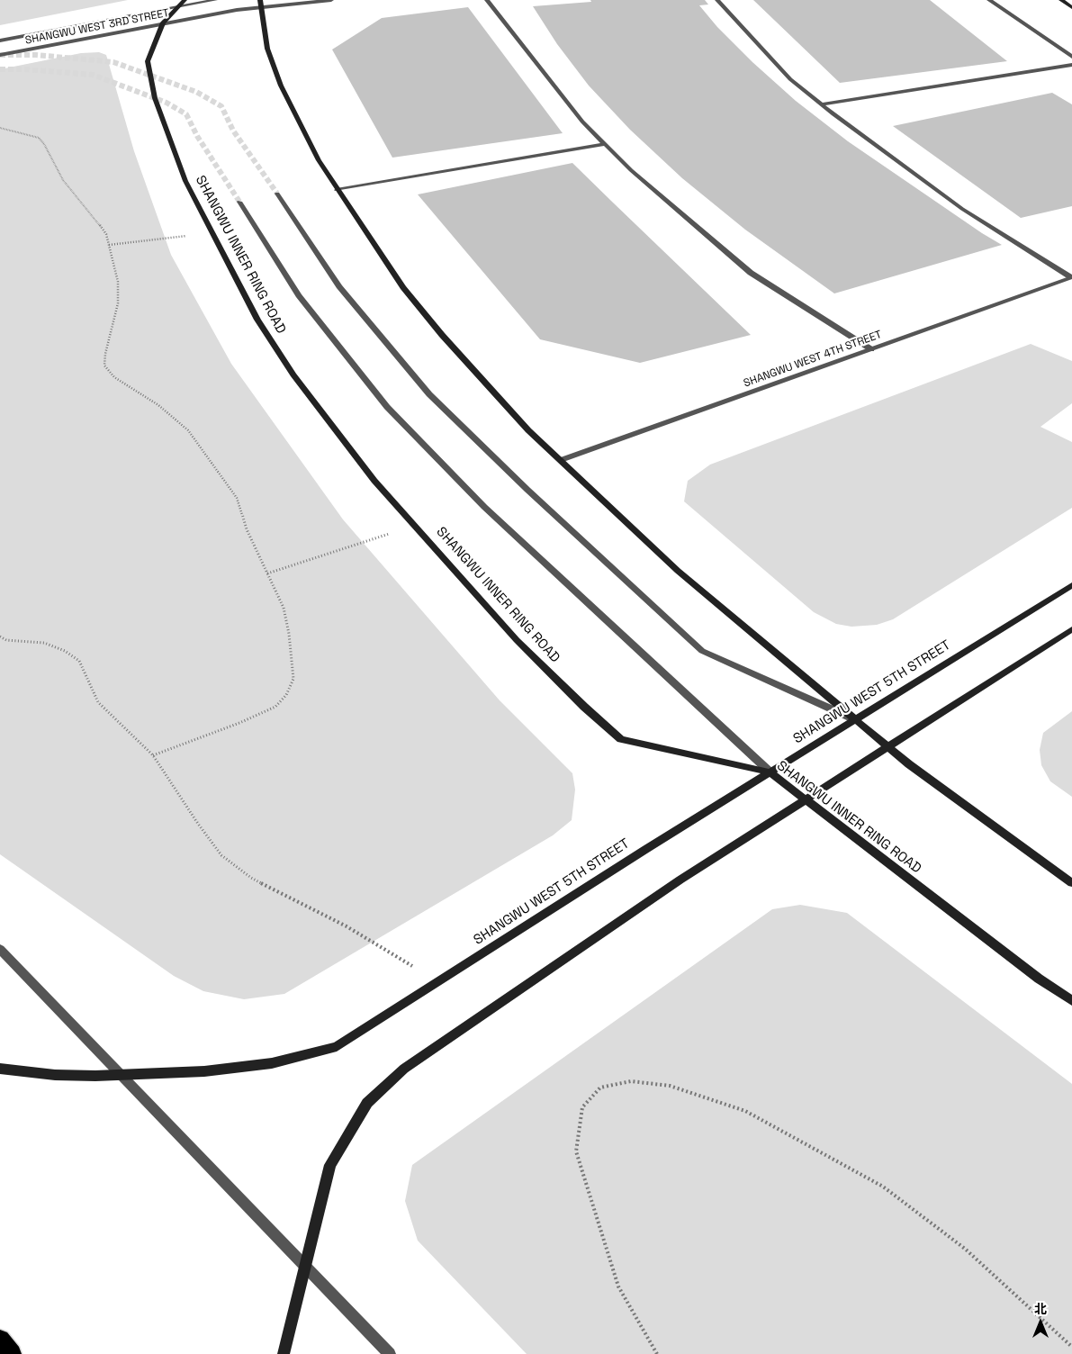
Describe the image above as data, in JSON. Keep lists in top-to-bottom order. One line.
{"streets":{"street":["SHANGWU WEST 3RD STREET","SHANGWU INNER RING ROAD","SHANGWU WEST 4TH STREET","SHANGWU WEST 5TH STREET"]},"crossings":[["SHANGWU WEST 3RD STREET","SHANGWU INNER RING ROAD"],["SHANGWU INNER RING ROAD","SHANGWU WEST 5TH STREET"]],"north":"top"}
